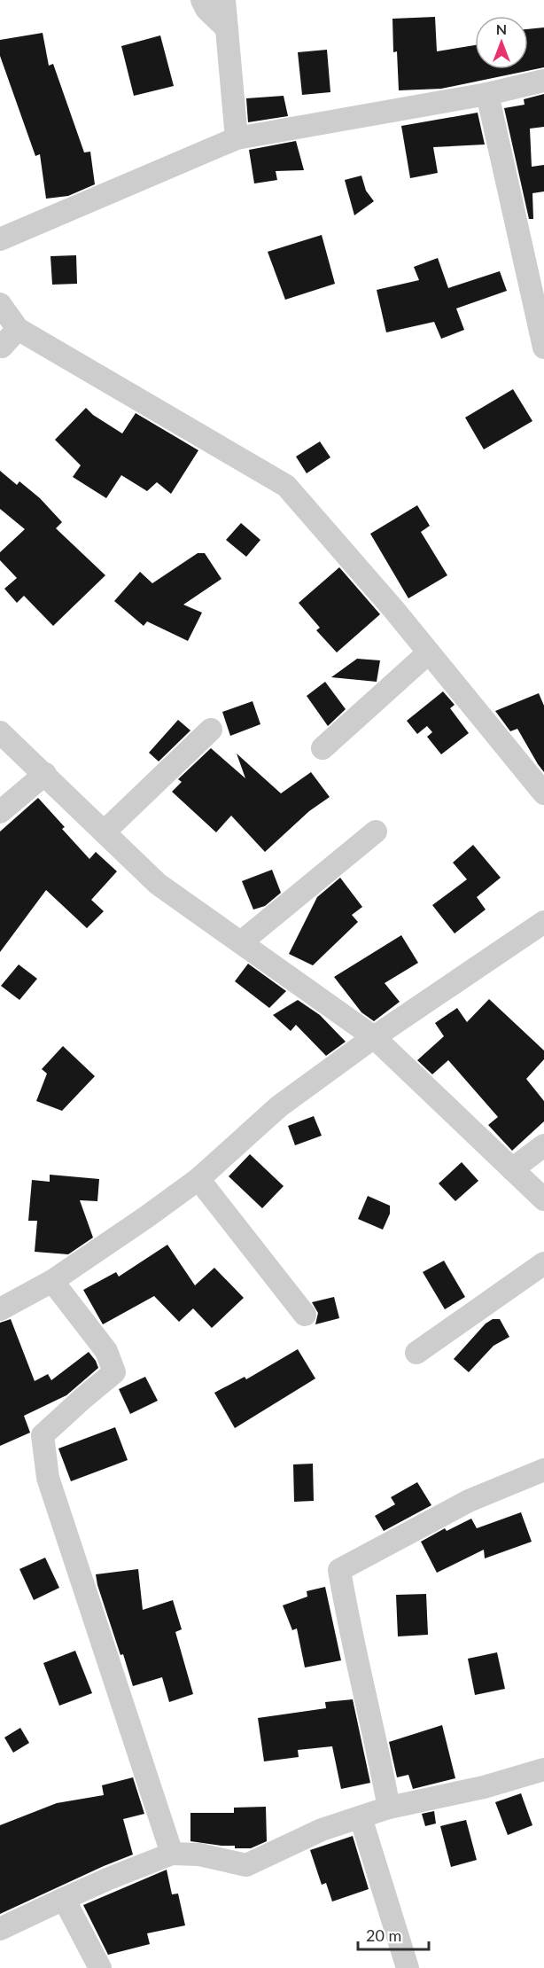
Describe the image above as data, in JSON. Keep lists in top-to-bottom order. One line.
{"scale_bar":"20 m","north":"top"}
